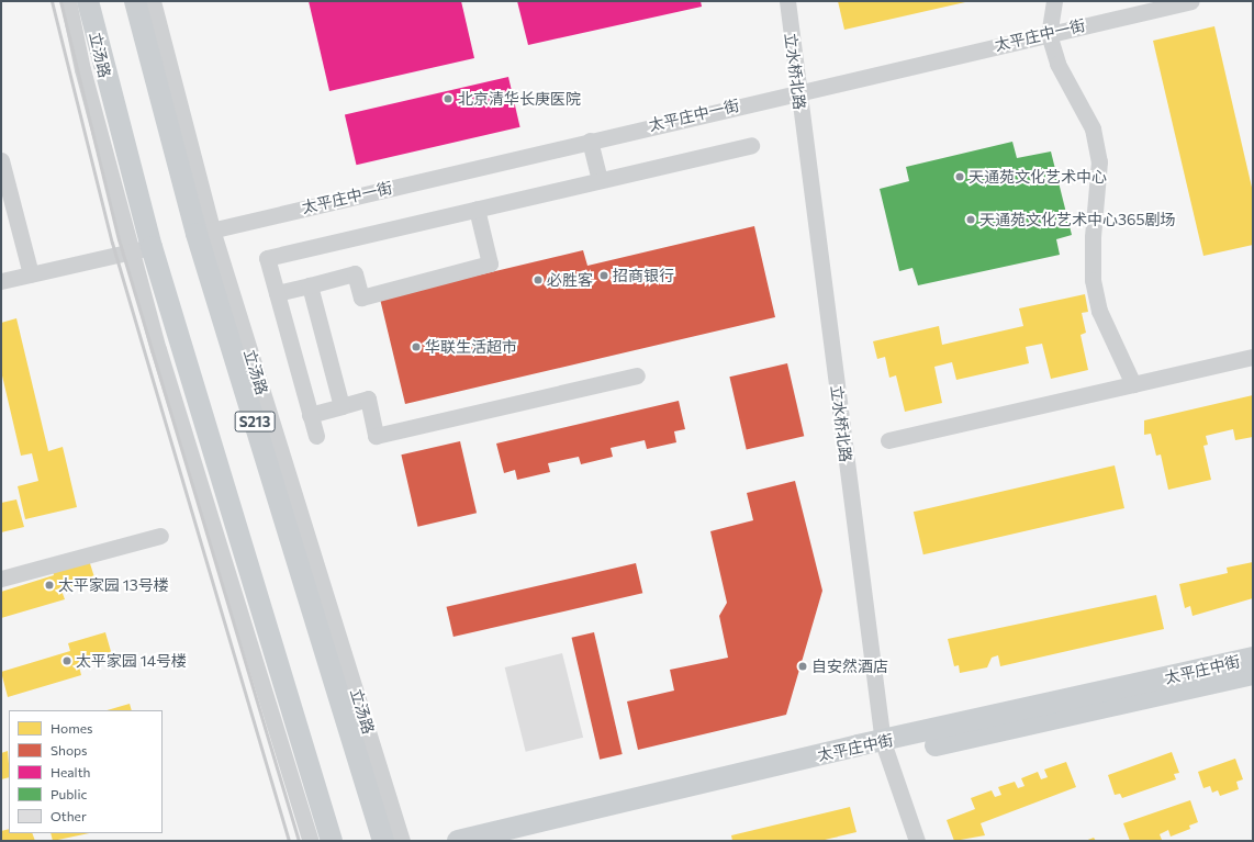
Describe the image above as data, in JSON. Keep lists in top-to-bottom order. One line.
{"streets":{"main road":["立汤路","S213","太平庄中街"],"street":["太平庄中一街","立水桥北路"]},"crossings":[["太平庄中一街","立汤路"],["太平庄中一街","立水桥北路"],["立水桥北路","太平庄中街"]],"places":["北京清华长庚医院","天通苑文化艺术中心","天通苑文化艺术中心365剧场","招商银行","必胜客","华联生活超市","太平家园 13号楼","太平家园 14号楼","自安然酒店"],"legend":["Homes","Shops","Health","Public","Other"]}
